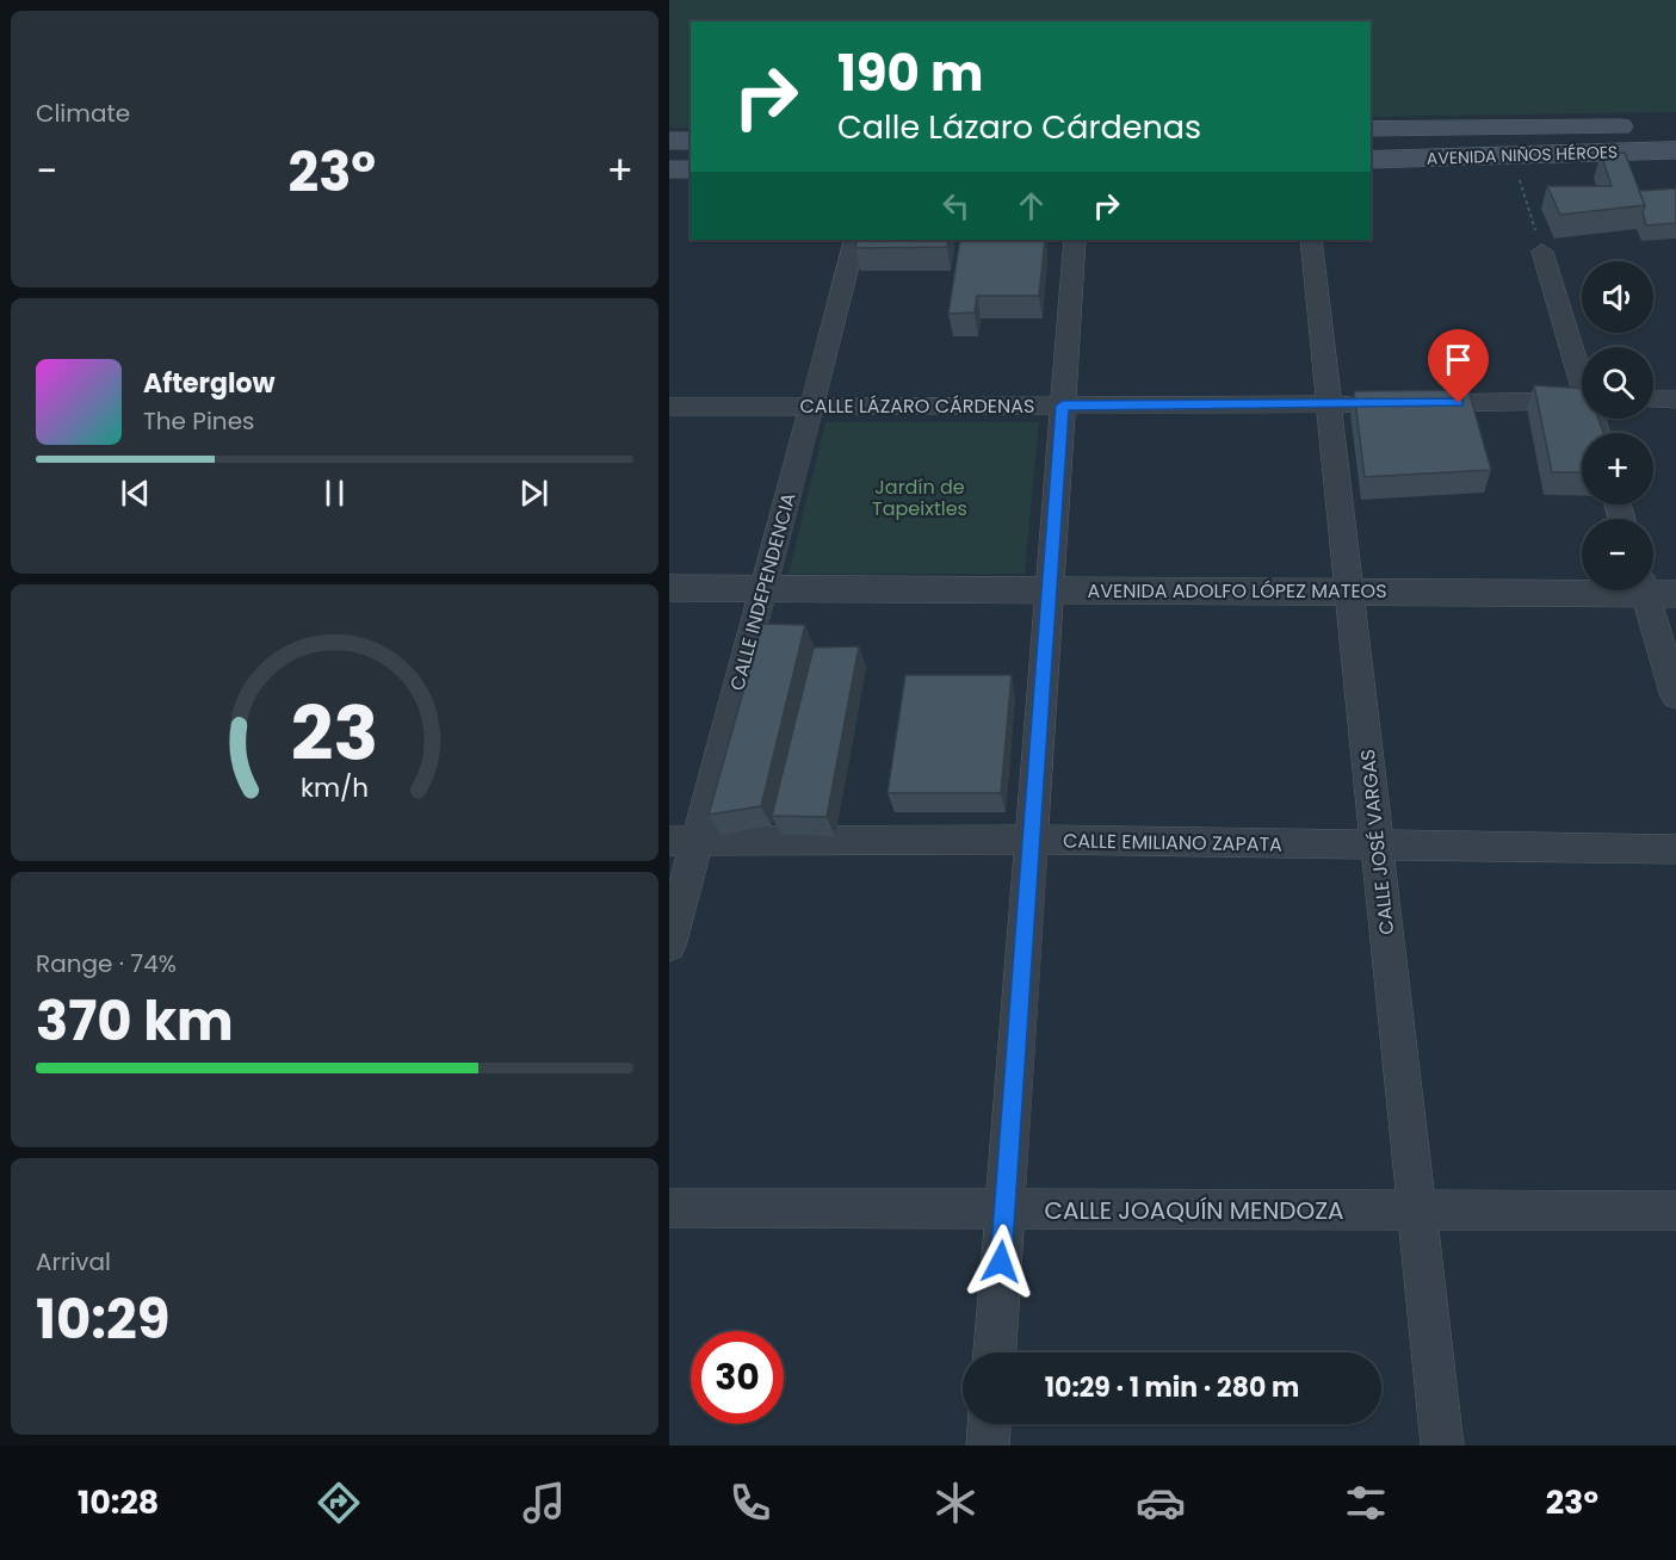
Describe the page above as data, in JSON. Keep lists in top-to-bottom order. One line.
{"streets":{"main road":["AVENIDA NIÑOS HÉROES"],"street":["CALLE LÁZARO CÁRDENAS","AVENIDA ADOLFO LÓPEZ MATEOS","CALLE INDEPENDENCIA","CALLE EMILIANO ZAPATA","CALLE JOSÉ VARGAS","CALLE JOAQUÍN MENDOZA"]},"crossings":[["CALLE LÁZARO CÁRDENAS","CALLE INDEPENDENCIA"],["CALLE LÁZARO CÁRDENAS","CALLE JOSÉ VARGAS"],["AVENIDA ADOLFO LÓPEZ MATEOS","CALLE INDEPENDENCIA"],["AVENIDA ADOLFO LÓPEZ MATEOS","CALLE JOSÉ VARGAS"],["CALLE INDEPENDENCIA","CALLE EMILIANO ZAPATA"],["CALLE EMILIANO ZAPATA","CALLE JOSÉ VARGAS"],["CALLE JOSÉ VARGAS","CALLE JOAQUÍN MENDOZA"]],"parks":["Jardín de Tapeixtles"],"page":{"tile":["Climate",["Range · 74%","370 km"],["Arrival","10:29"]],"turn":["190 m","Calle Lázaro Cárdenas"],"heat":["−","23°","+"],"map_buttons":["+","−"],"song":["Afterglow","The Pines"],"limit":"30","trip":"10:29 · 1 min · 280 m","tabs":["10:28","23°"],"gauge":["23","km/h"]}}
